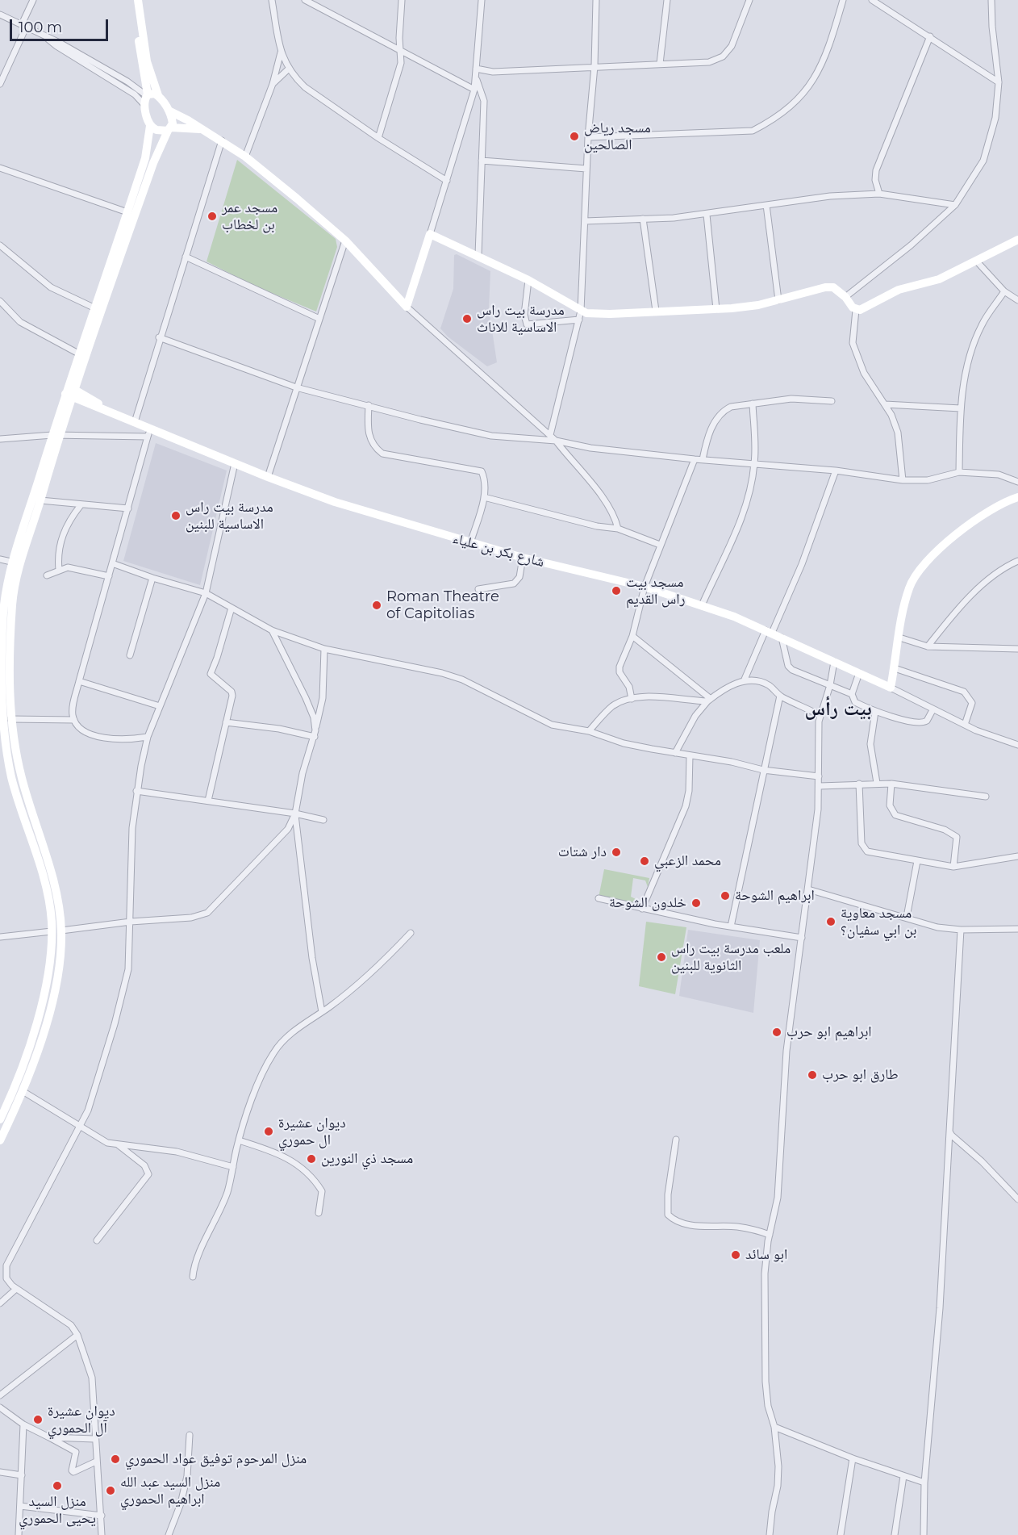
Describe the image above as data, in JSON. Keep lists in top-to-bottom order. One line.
{"streets":{"street":["شارع بكر بن علياء"]},"districts":["بيت رأس"],"places":["مسجد رياض الصالحين","مسجد عمر بن لخطاب","مدرسة بيت راس الاساسية للاناث","مدرسة بيت راس الاساسية للبنين","مسجد بيت راس القديم","Roman Theatre of Capitolias","دار شتات","محمد الزعبي","ابراهيم الشوحة","خلدون الشوحة","مسجد معاوية بن ابي سفيان؟","ملعب مدرسة بيت راس الثانوية للبنين","ابراهيم ابو حرب","طارق ابو حرب","ديوان عشيرة ال حموري","مسجد ذي النورين","ابو سائد","ديوان عشيرة آل الحموري","منزل المرحوم توفيق عواد الحموري","منزل السيد يحيى الحموري","منزل السيد عبد الله ابراهيم الحموري"],"scale_bar":"100 m"}
